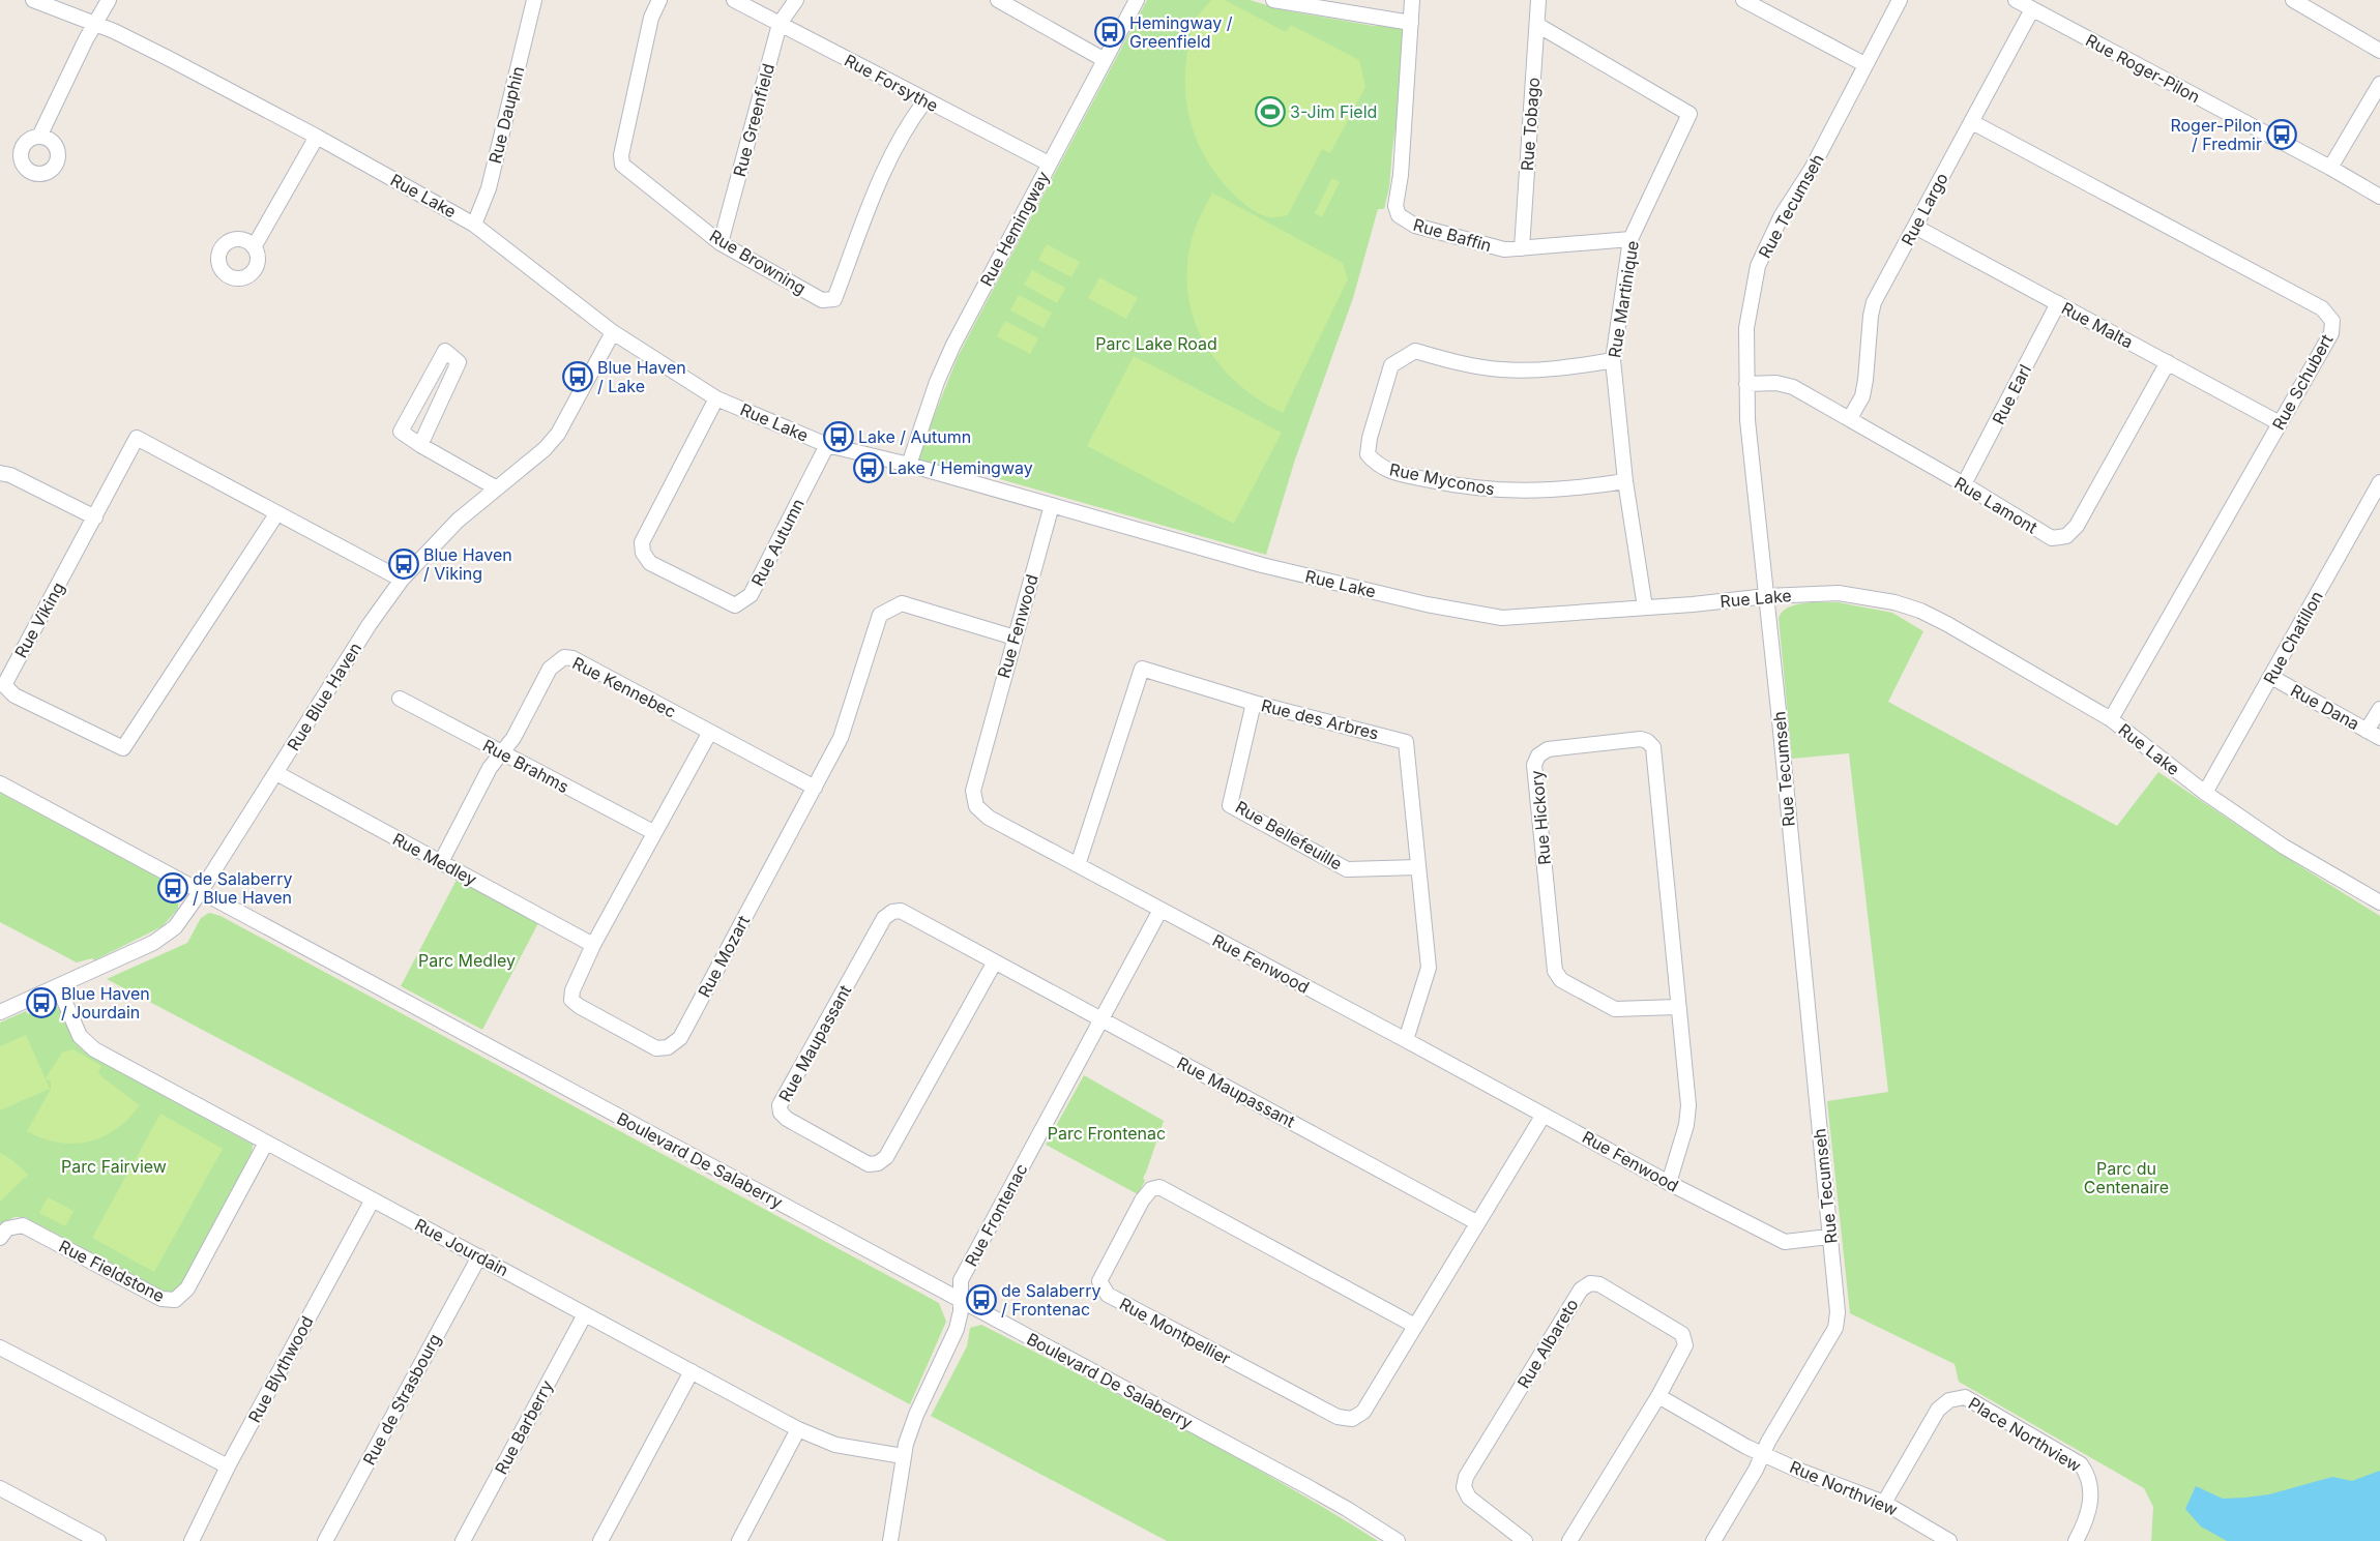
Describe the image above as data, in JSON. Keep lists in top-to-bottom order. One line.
{"streets":{"street":["Rue Roger-Pilon","Rue Forsythe","Rue Dauphin","Rue Greenfield","Rue Tobago","Rue Lake","Rue Tecumseh","Rue Largo","Rue Hemingway","Rue Baffin","Rue Browning","Rue Martinique","Rue Malta","Rue Schubert","Rue Earl","Rue Myconos","Rue Lamont","Rue Autumn","Rue Viking","Rue Fenwood","Rue Chatillon","Rue Kennebec","Rue Blue Haven","Rue Dana","Rue des Arbres","Rue Brahms","Rue Hickory","Rue Bellefeuille","Rue Medley","Rue Mozart","Rue Maupassant","Boulevard De Salaberry","Rue Frontenac","Rue Jourdain","Rue Fieldstone","Rue Montpellier","Rue Albareto","Rue Blythwood","Rue de Strasbourg","Rue Barberry","Place Northview","Rue Northview"]},"crossings":[["Rue Roger-Pilon","Rue Largo"],["Rue Forsythe","Rue Greenfield"],["Rue Forsythe","Rue Hemingway"],["Rue Forsythe","Rue Browning"],["Rue Dauphin","Rue Lake"],["Rue Greenfield","Rue Browning"],["Rue Tobago","Rue Baffin"],["Rue Tobago","Rue Martinique"],["Rue Lake","Rue Tecumseh"],["Rue Lake","Rue Hemingway"],["Rue Lake","Rue Martinique"],["Rue Lake","Rue Schubert"],["Rue Lake","Rue Autumn"],["Rue Lake","Rue Fenwood"],["Rue Lake","Rue Chatillon"],["Rue Lake","Rue Blue Haven"],["Rue Tecumseh","Rue Lamont"],["Rue Tecumseh","Rue Fenwood"],["Rue Tecumseh","Rue Northview"],["Rue Largo","Rue Malta"],["Rue Largo","Rue Schubert"],["Rue Largo","Rue Lamont"],["Rue Baffin","Rue Martinique"],["Rue Martinique","Rue Myconos"],["Rue Malta","Rue Schubert"],["Rue Malta","Rue Earl"],["Rue Malta","Rue Lamont"],["Rue Earl","Rue Lamont"],["Rue Viking","Rue Blue Haven"],["Rue Fenwood","Rue des Arbres"],["Rue Fenwood","Rue Hickory"],["Rue Fenwood","Rue Mozart"],["Rue Fenwood","Rue Frontenac"],["Rue Fenwood","Rue Montpellier"],["Rue Chatillon","Rue Dana"],["Rue Kennebec","Rue Brahms"],["Rue Kennebec","Rue Medley"],["Rue Kennebec","Rue Mozart"],["Rue Blue Haven","Rue Medley"],["Rue Blue Haven","Boulevard De Salaberry"],["Rue Blue Haven","Rue Jourdain"],["Rue des Arbres","Rue Bellefeuille"],["Rue Brahms","Rue Mozart"],["Rue Medley","Rue Mozart"],["Rue Maupassant","Rue Frontenac"],["Rue Maupassant","Rue Montpellier"],["Boulevard De Salaberry","Rue Frontenac"],["Rue Frontenac","Rue Jourdain"],["Rue Jourdain","Rue Fieldstone"],["Rue Jourdain","Rue Blythwood"],["Rue Jourdain","Rue de Strasbourg"],["Rue Jourdain","Rue Barberry"],["Place Northview","Rue Northview"]],"parks":["Parc Lake Road","Parc Medley","Parc Frontenac","Parc Fairview","Parc du Centenaire"],"places":{"bus stop":["Hemingway / Greenfield","Roger-Pilon / Fredmir","Blue Haven / Lake","Lake / Autumn","Lake / Hemingway","Blue Haven / Viking","de Salaberry / Blue Haven","Blue Haven / Jourdain","de Salaberry / Frontenac"],"sports":["3-Jim Field"]}}
